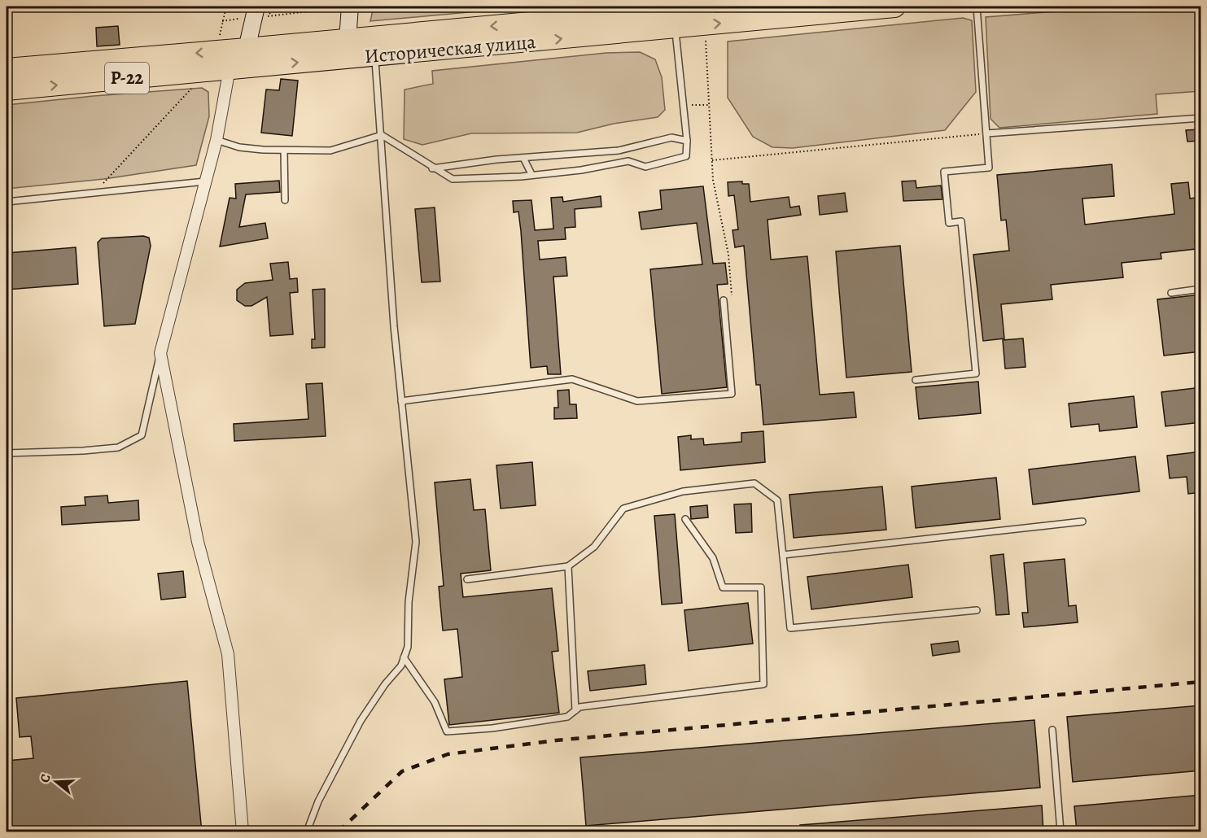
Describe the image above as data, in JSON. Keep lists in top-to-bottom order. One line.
{"streets":{"highway":["Историческая улица","Р-22"]},"north":"left"}
